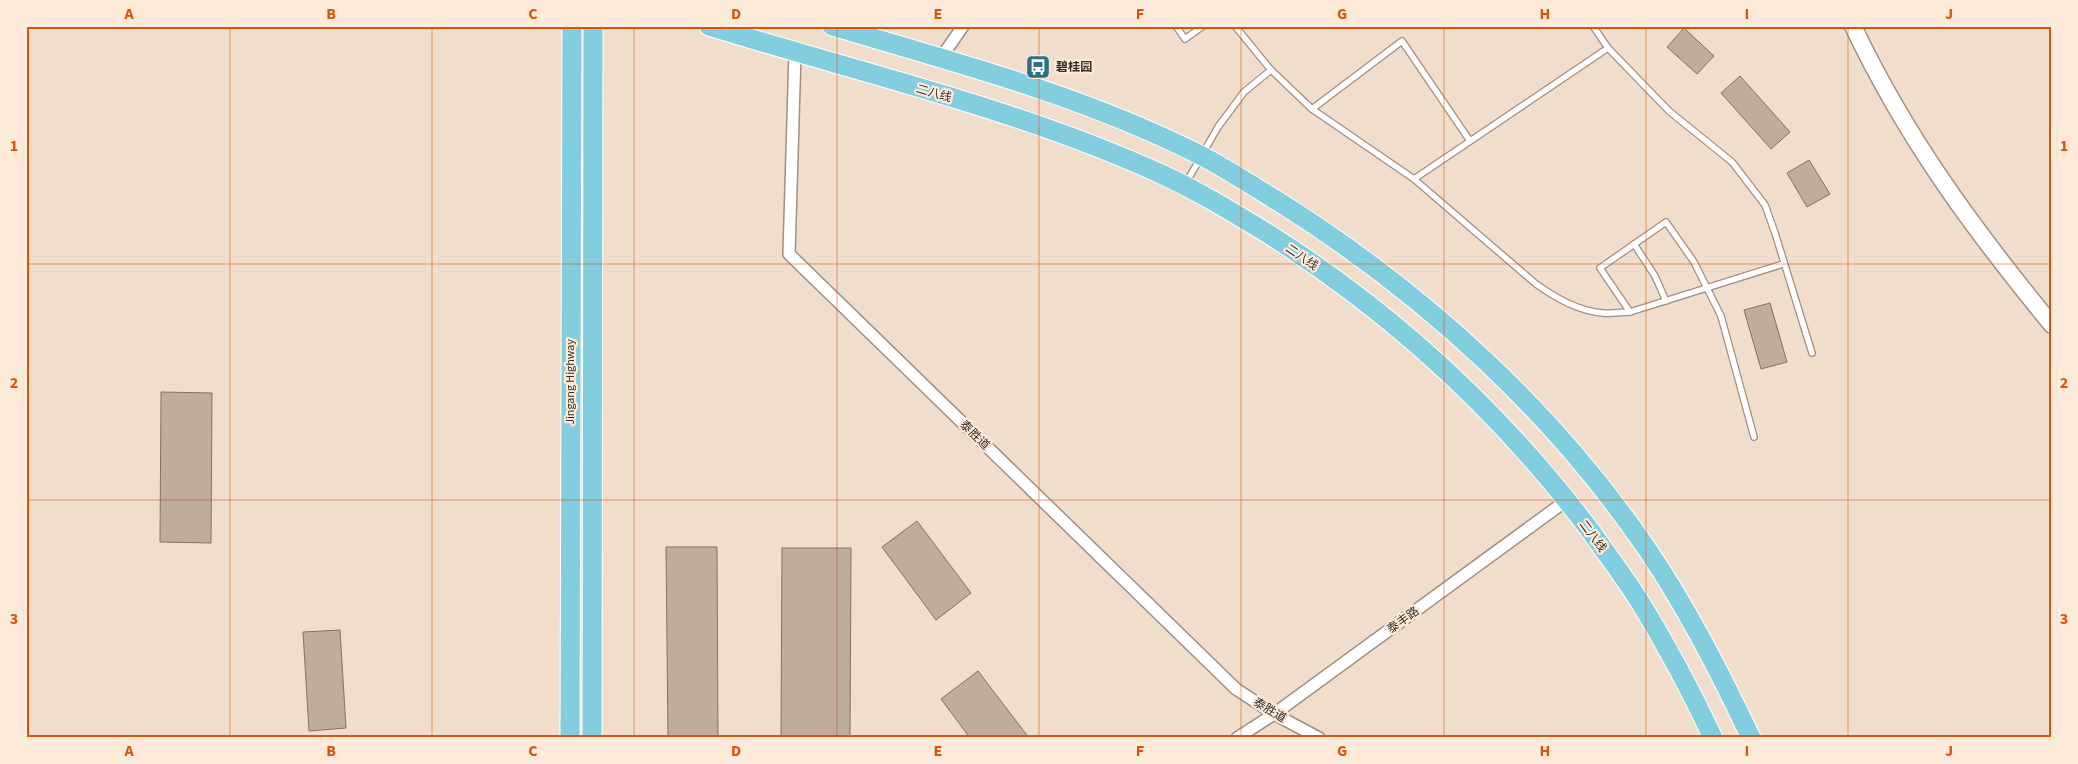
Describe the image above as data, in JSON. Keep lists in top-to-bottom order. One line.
{"streets":{"main road":["二八线","Jingang Highway"],"street":["泰胜道","泰丰路"]},"crossings":[["二八线","泰胜道"],["二八线","泰丰路"],["泰胜道","泰丰路"]],"places":{"bus stop":["碧桂园"]},"grid":{"columns":["A","B","C","D","E","F","G","H","I","J"],"rows":["1","2","3"]}}
